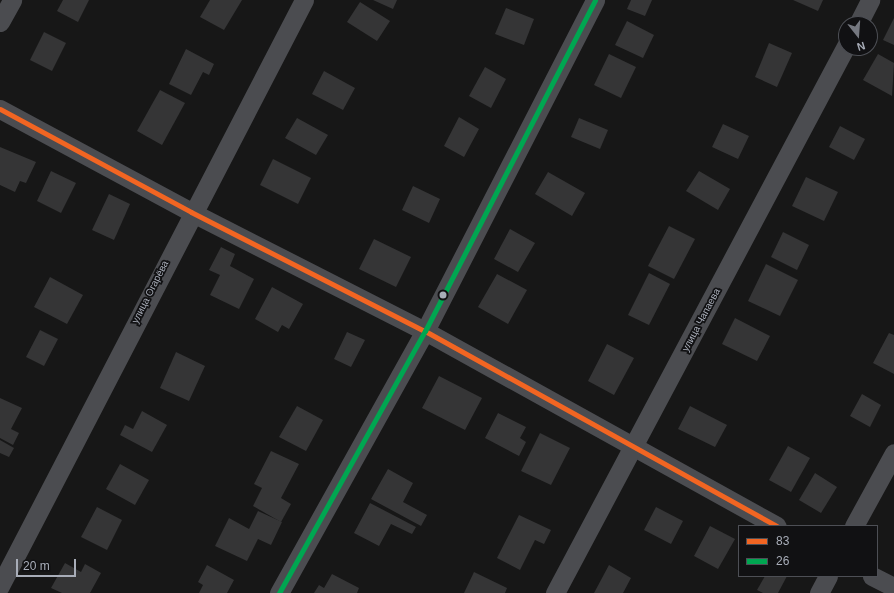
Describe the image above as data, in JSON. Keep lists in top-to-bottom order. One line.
{"streets":{"street":["улица Огарёва","улица Чапаева"]},"lines":["transit line 26","transit line 83"],"legend":["83","26"],"scale_bar":"20 m","north":"bottom"}
